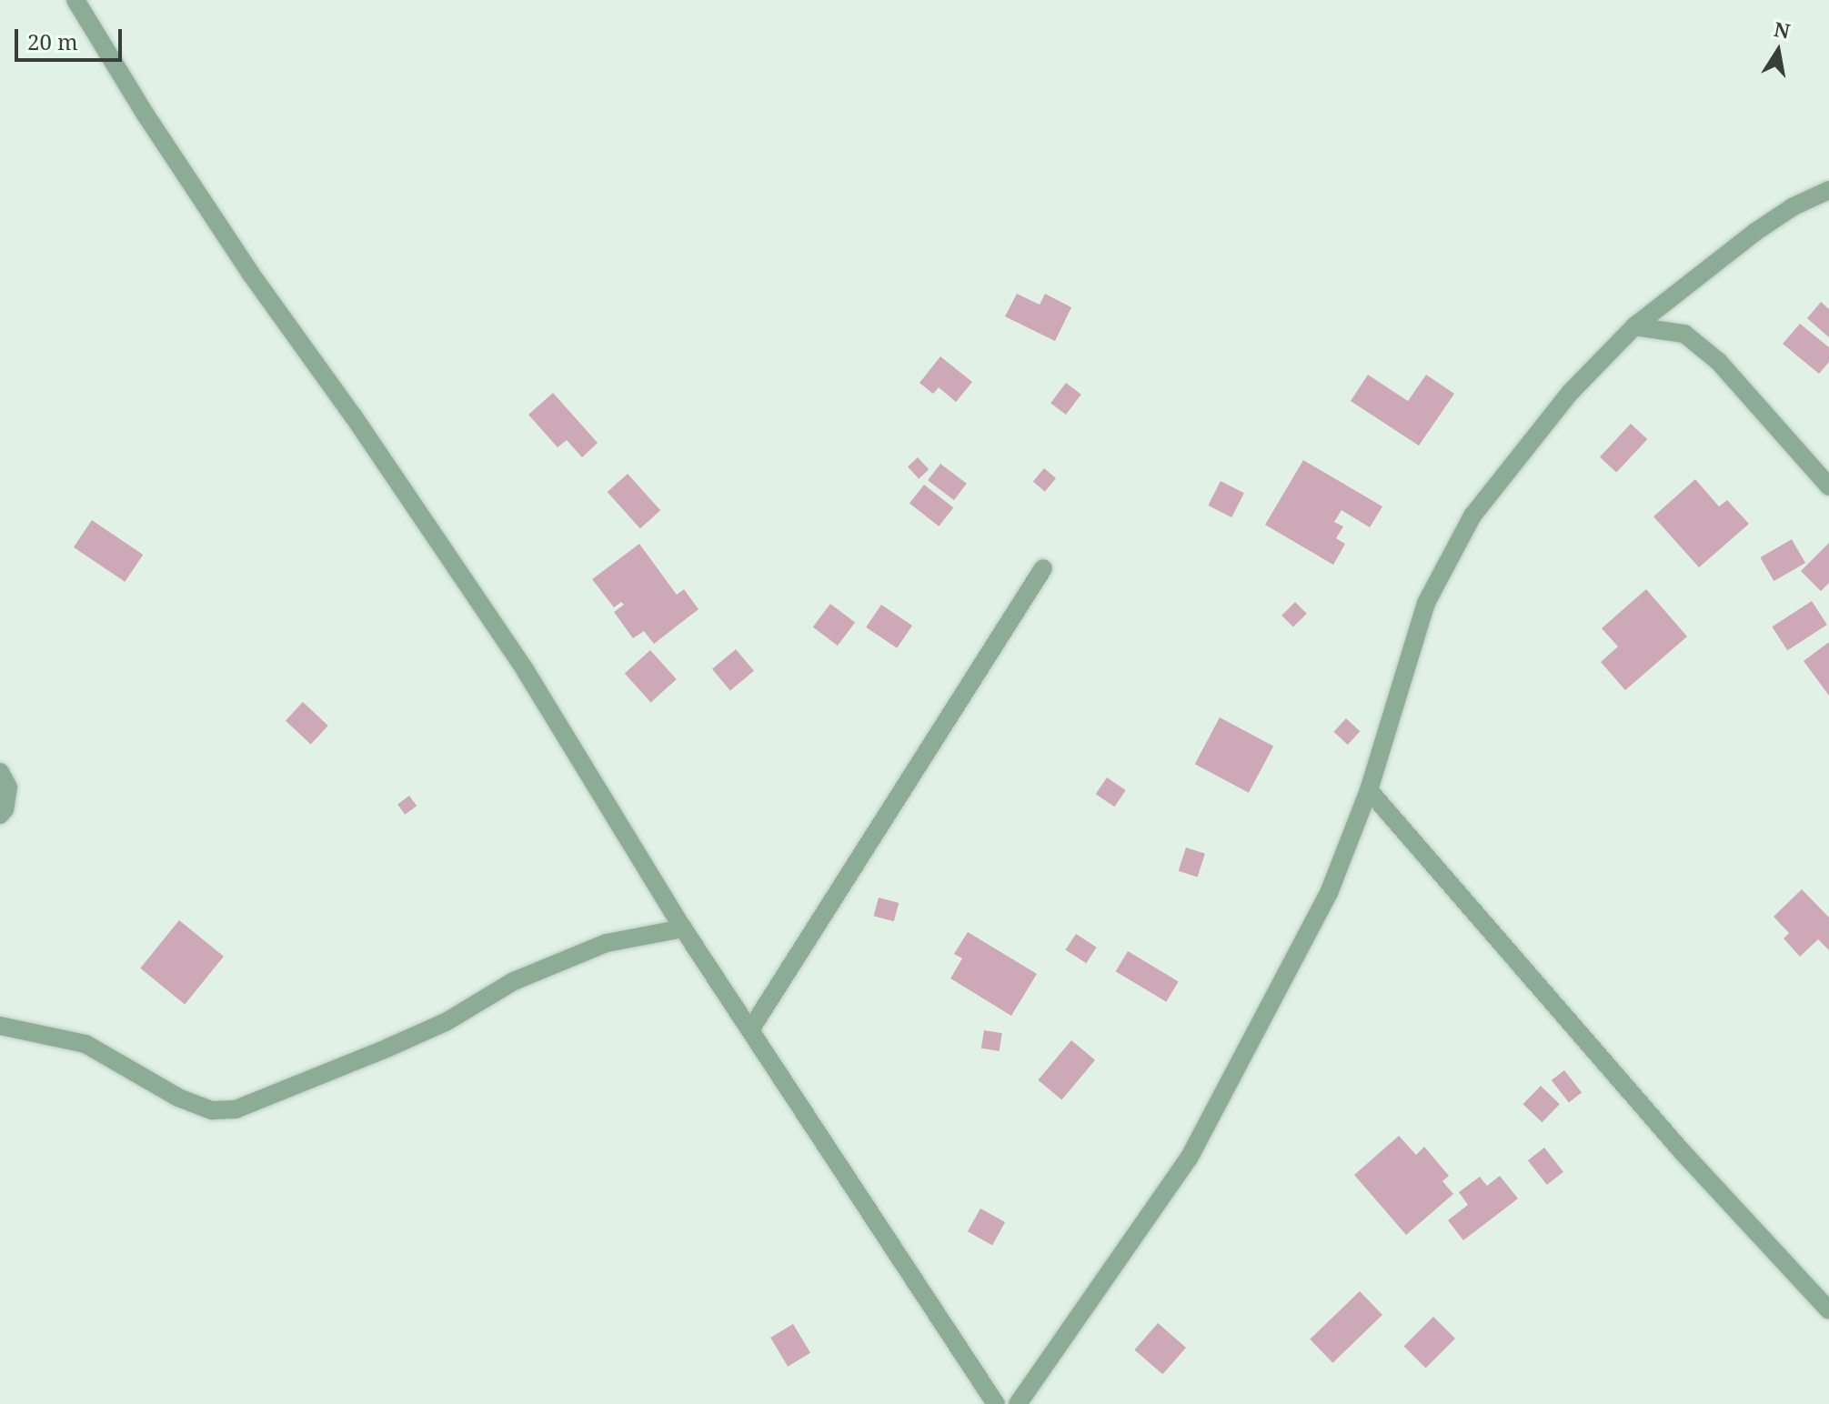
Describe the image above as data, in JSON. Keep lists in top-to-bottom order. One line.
{"scale_bar":"20 m","north":"top"}
